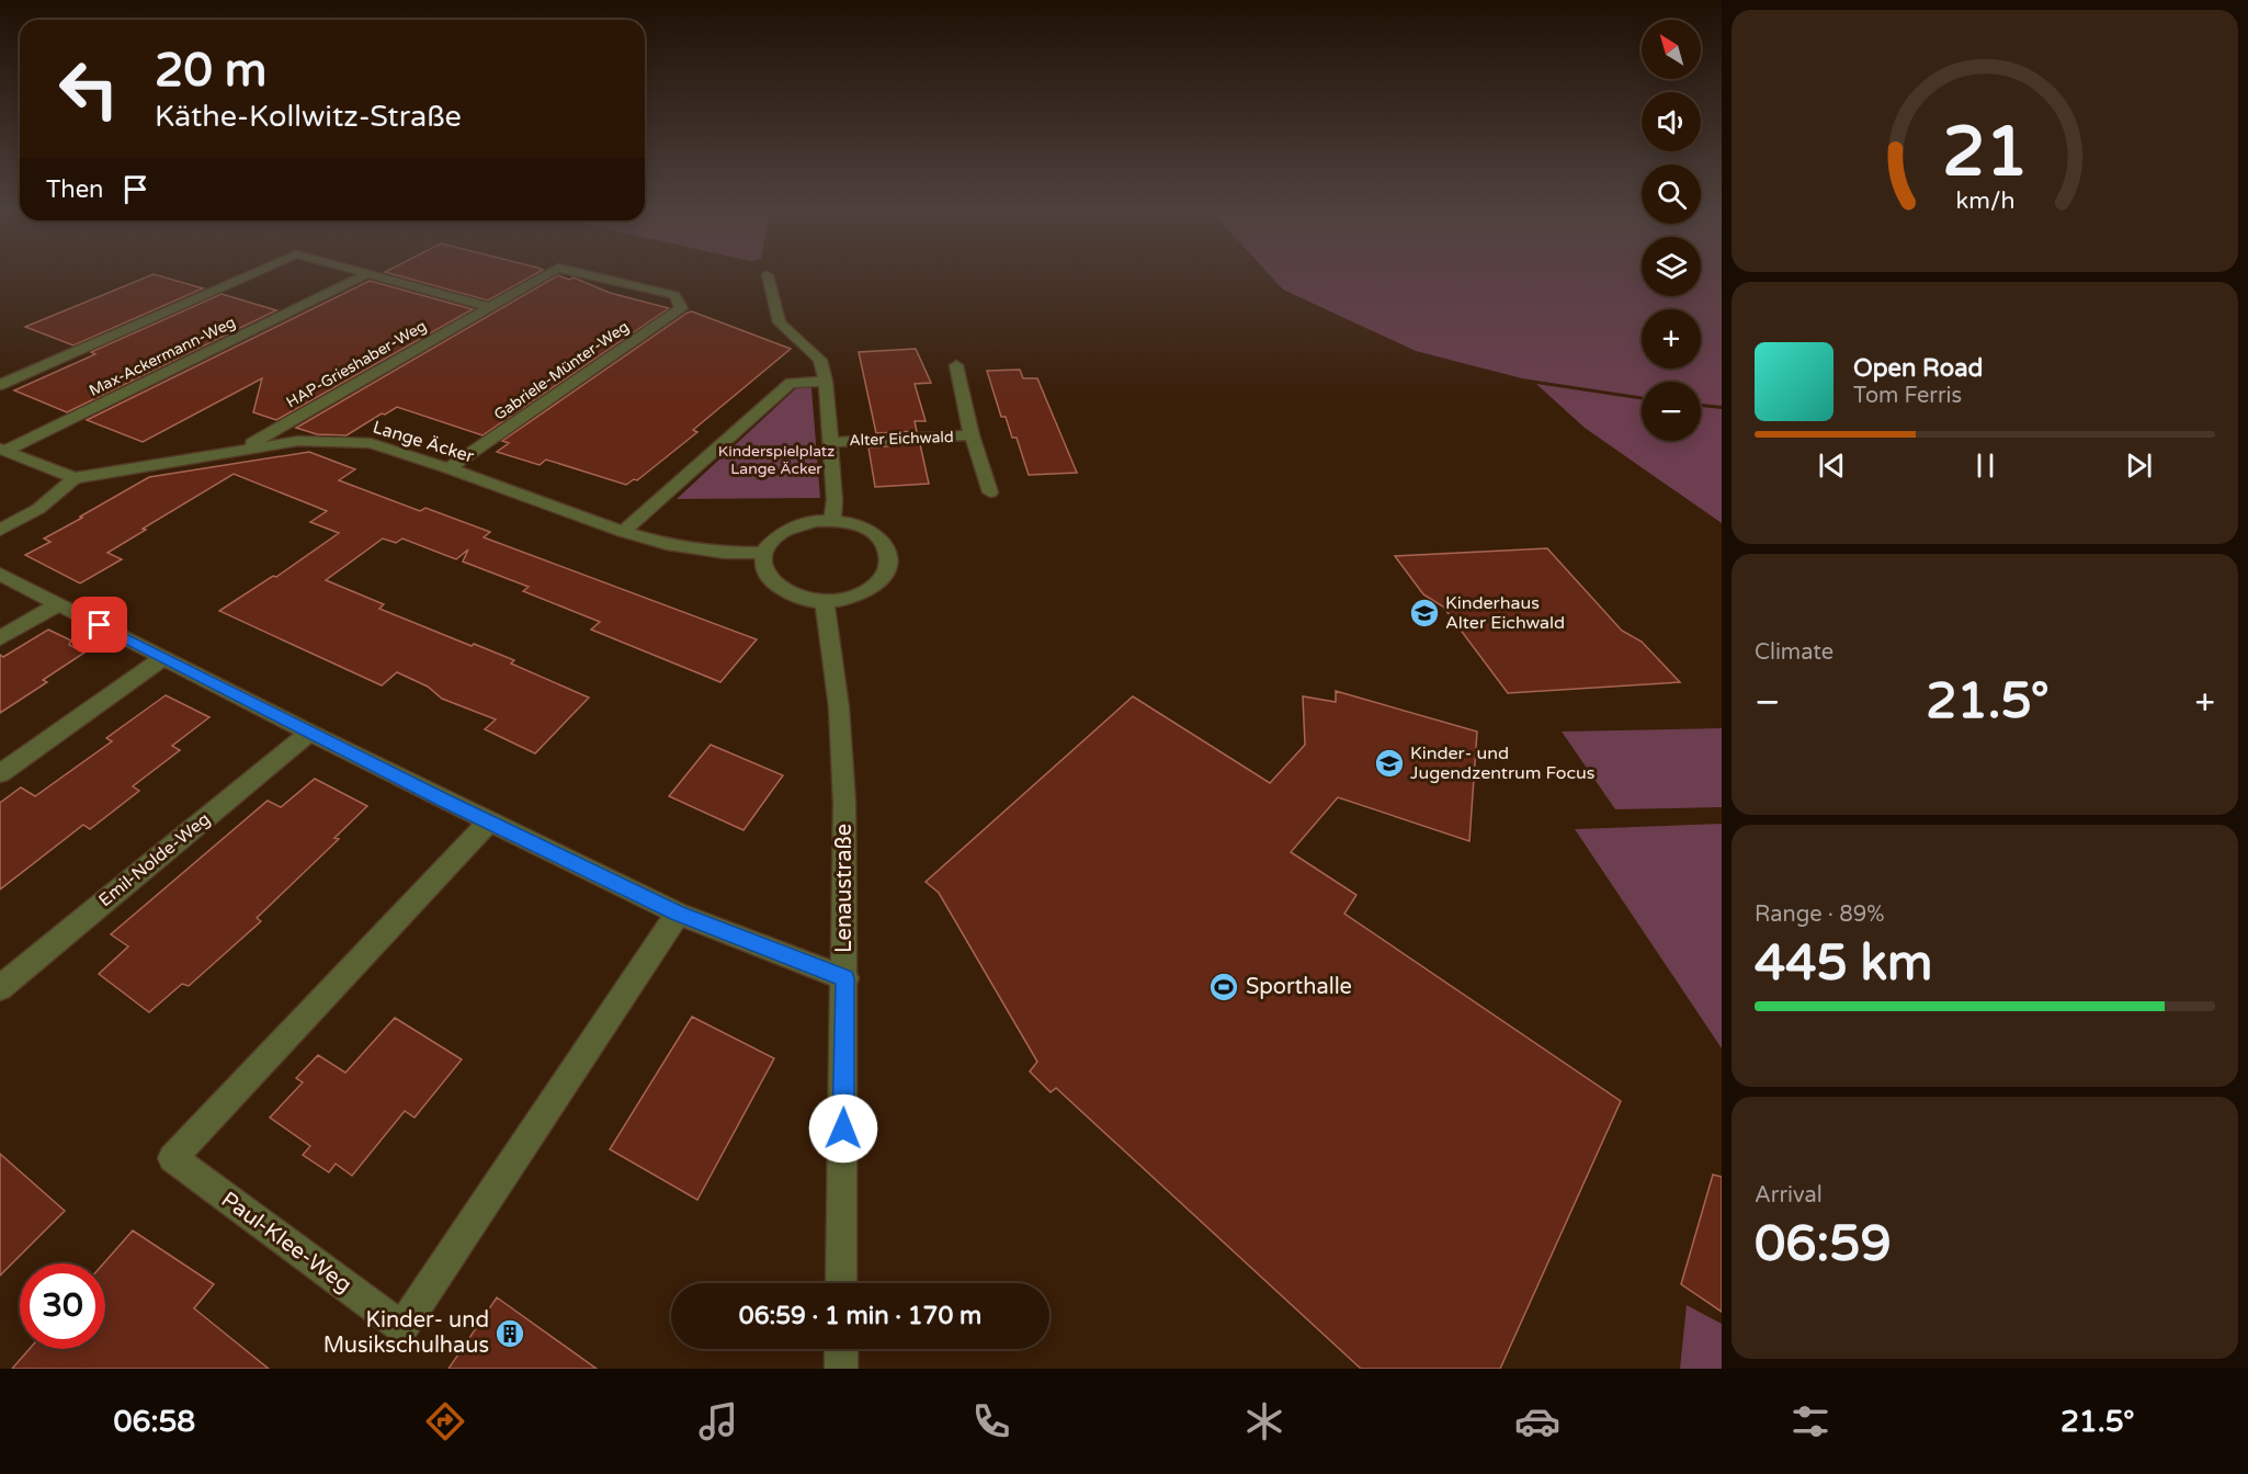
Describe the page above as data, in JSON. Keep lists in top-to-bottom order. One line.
{"streets":{"street":["Max-Ackermann-Weg","HAP-Grieshaber-Weg","Gabriele-Münter-Weg","Alter Eichwald","Lange Äcker","Emil-Nolde-Weg","Lenaustraße","Paul-Klee-Weg"]},"crossings":[["HAP-Grieshaber-Weg","Gabriele-Münter-Weg"],["HAP-Grieshaber-Weg","Lange Äcker"],["Gabriele-Münter-Weg","Lange Äcker"],["Alter Eichwald","Lange Äcker"],["Alter Eichwald","Lenaustraße"],["Lange Äcker","Lenaustraße"]],"parks":["Kinderspielplatz Lange Äcker"],"places":{"school or university":["Kinderhaus Alter Eichwald","Kinder- und Jugendzentrum Focus"],"sports":["Sporthalle"],"building":["Kinder- und Musikschulhaus"]},"north":"top left","page":{"map_buttons":["+","−"],"turn":["20 m","Käthe-Kollwitz-Straße"],"then":"Then","song":["Open Road","Tom Ferris"],"tile":["Climate",["Range · 89%","445 km"],["Arrival","06:59"]],"heat":["−","21.5°","+"],"limit":"30","trip":"06:59 · 1 min · 170 m","tabs":["06:58","21.5°"],"gauge":["21","km/h"]}}
